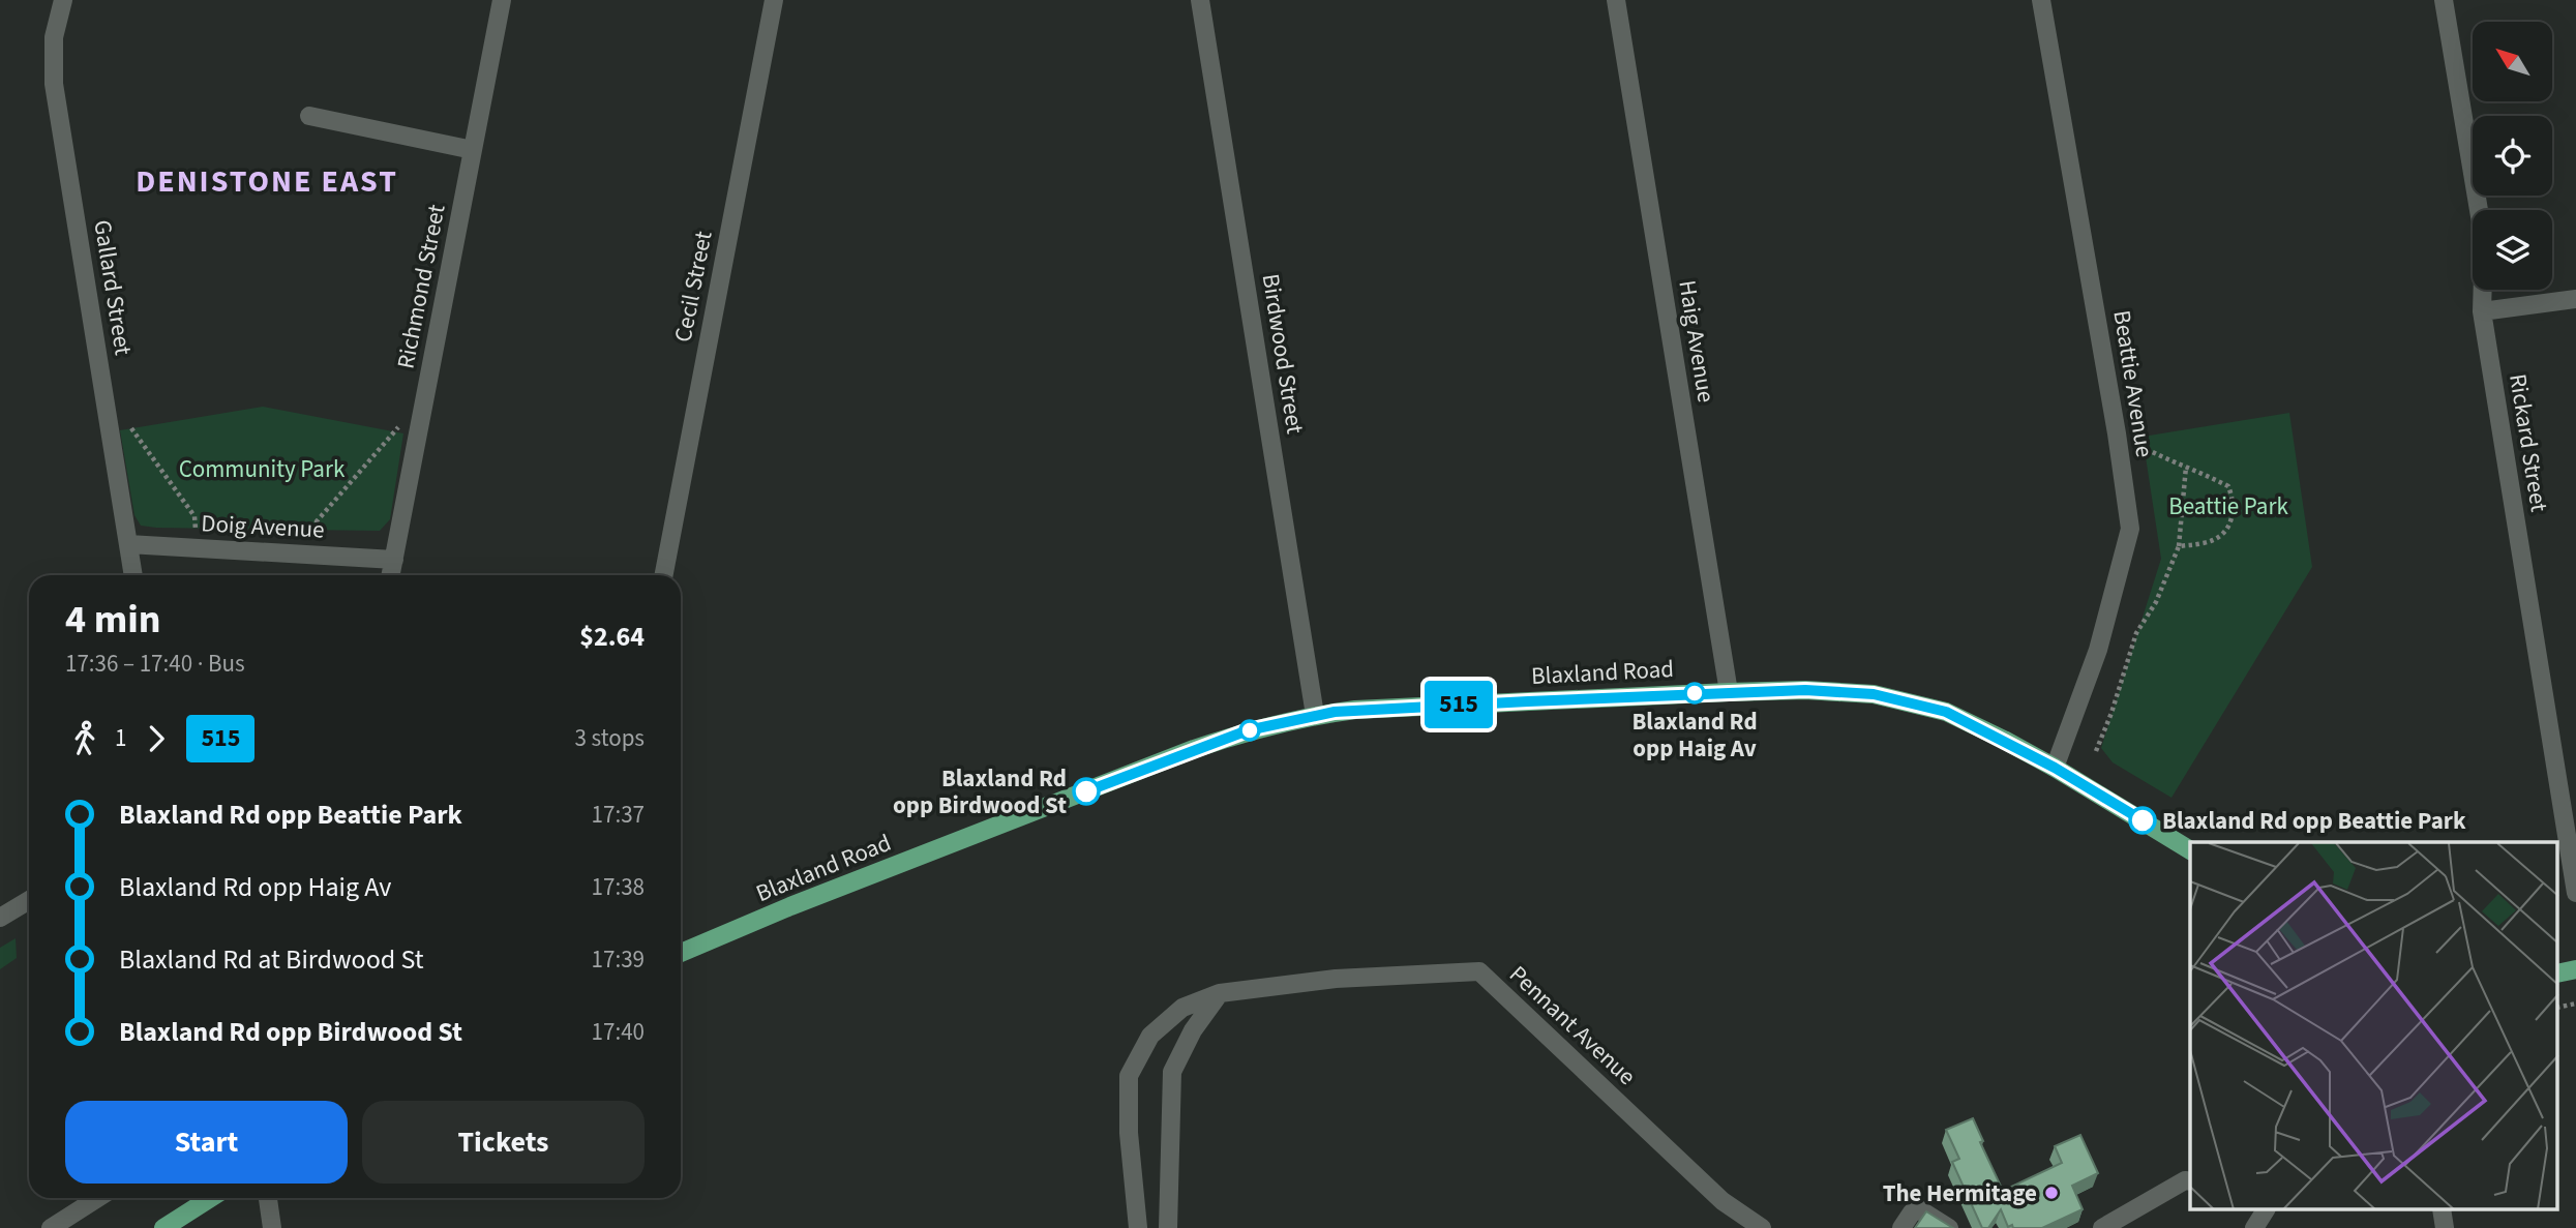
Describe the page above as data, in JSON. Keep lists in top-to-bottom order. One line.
{"streets":{"main road":["Blaxland Road"],"street":["Richmond Street","Cecil Street","Gallard Street","Haig Avenue","Birdwood Street","Beattie Avenue","Rickard Street","Doig Avenue","Pennant Avenue"]},"crossings":[["Richmond Street","Doig Avenue"],["Gallard Street","Doig Avenue"],["Haig Avenue","Blaxland Road"],["Birdwood Street","Blaxland Road"],["Beattie Avenue","Blaxland Road"]],"districts":["DENISTONE EAST"],"parks":["Community Park","Beattie Park"],"places":["Blaxland Rd opp Haig Av","Blaxland Rd opp Birdwood St","Blaxland Rd opp Beattie Park","The Hermitage"],"lines":["bus line 515"],"north":"top left","page":{"on_map":"515","heading":["4 min","17:36 – 17:40 · Bus","$2.64"],"legs":["1","515","3 stops"],"list":[{"name":"Blaxland Rd opp Beattie Park","value":"17:37"},{"name":"Blaxland Rd opp Haig Av","value":"17:38"},{"name":"Blaxland Rd at Birdwood St","value":"17:39"},{"name":"Blaxland Rd opp Birdwood St","value":"17:40"}],"buttons":["Start","Tickets"]}}
